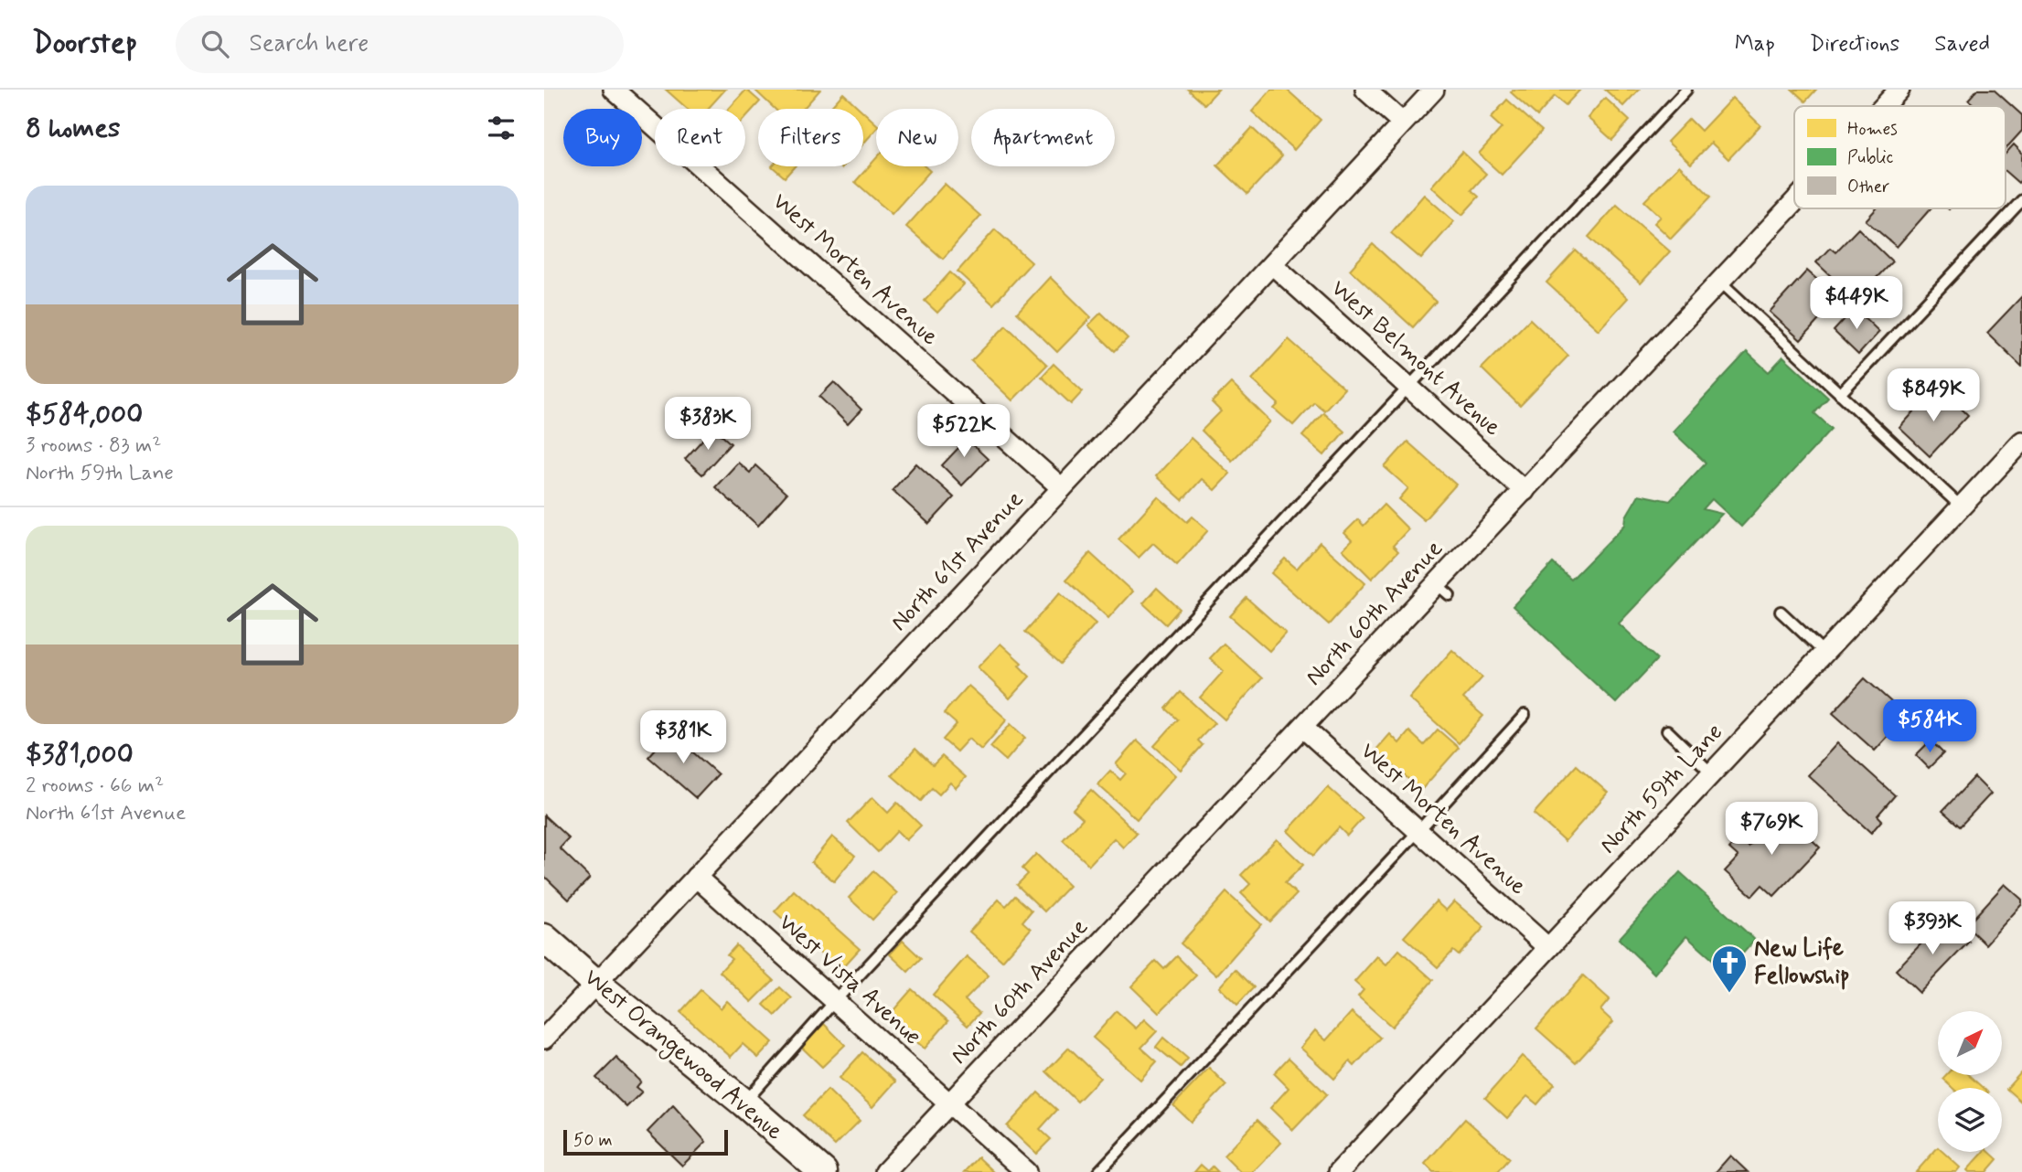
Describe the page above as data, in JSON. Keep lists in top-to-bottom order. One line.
{"streets":{"street":["West Morten Avenue","West Belmont Avenue","North 61st Avenue","North 60th Avenue","North 59th Lane","West Vista Avenue","West Orangewood Avenue"]},"crossings":[["West Morten Avenue","North 61st Avenue"],["West Morten Avenue","North 60th Avenue"],["West Morten Avenue","North 59th Lane"],["West Belmont Avenue","North 61st Avenue"],["West Belmont Avenue","North 60th Avenue"],["North 61st Avenue","West Vista Avenue"],["North 61st Avenue","West Orangewood Avenue"],["North 60th Avenue","West Vista Avenue"]],"places":{"church":["New Life Fellowship"]},"legend":["Homes","Public","Other"],"scale_bar":"50 m","north":"top right","page":{"header":"Doorstep","search":"Search here","nav":["Map","Directions","Saved"],"heading":"8 homes","chip":["Buy","Rent","Filters","New","Apartment"],"list":[{"name":"$584,000","note":"3 rooms · 83 m² · North 59th Lane"},{"name":"$381,000","note":"2 rooms · 66 m² · North 61st Avenue"}],"price":["$449K","$849K","$383K","$522K","$584K","$381K","$769K","$393K"],"scale":"50 m"}}
